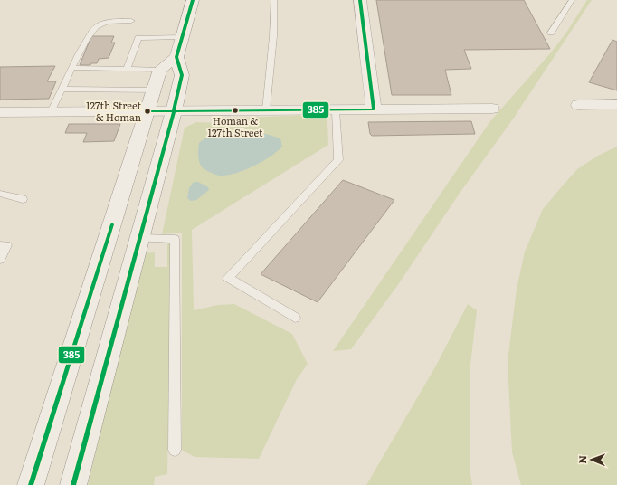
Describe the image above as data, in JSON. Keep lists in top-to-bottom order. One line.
{"places":["Homan & 127th Street","127th Street & Homan"],"lines":["transit line 385"],"north":"left"}
